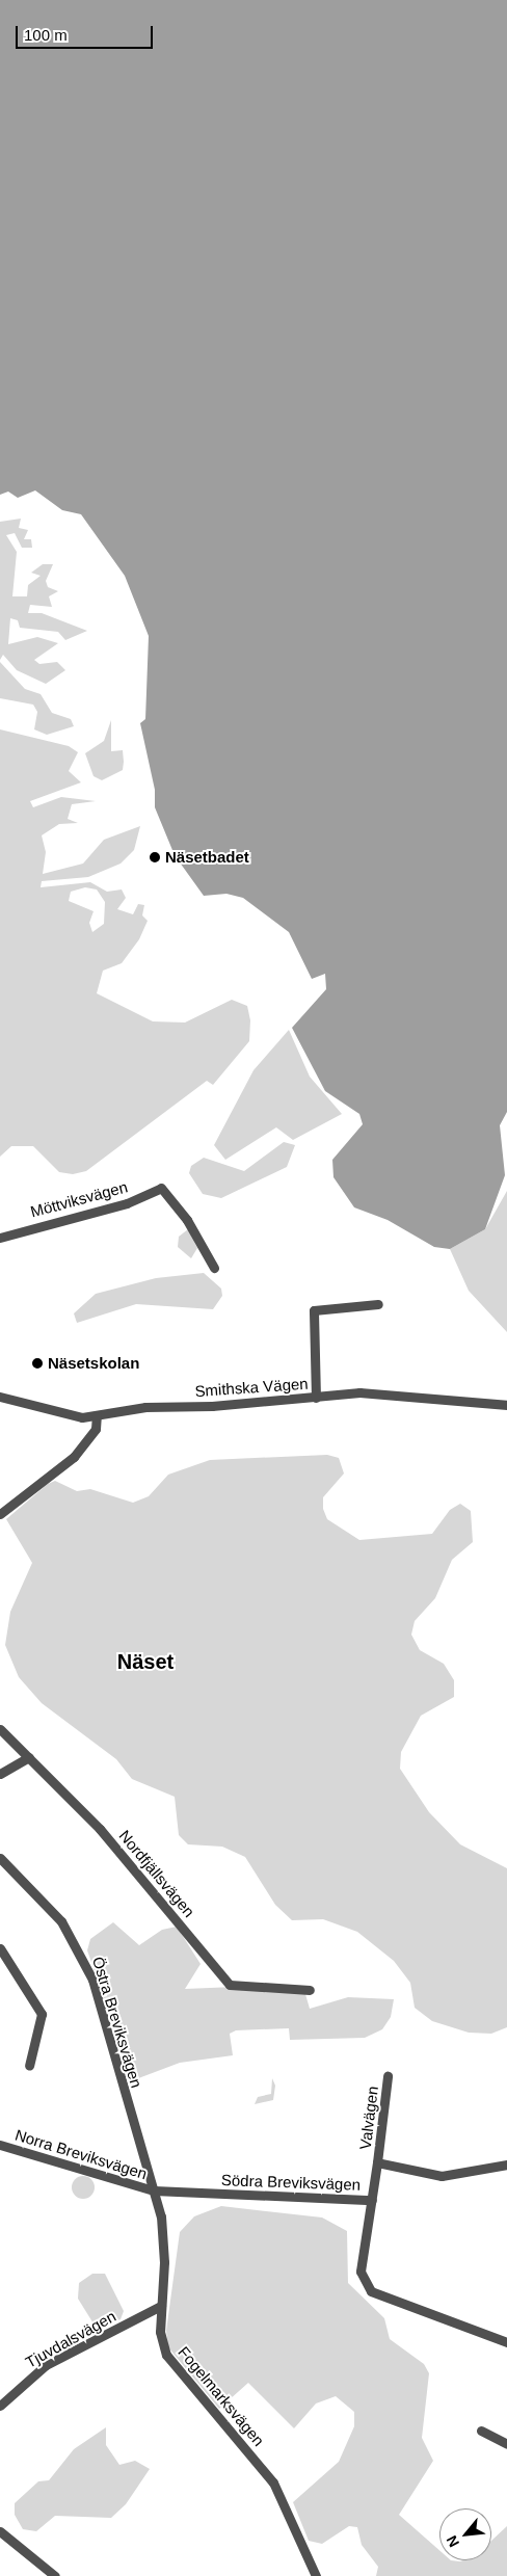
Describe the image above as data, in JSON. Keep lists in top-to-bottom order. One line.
{"streets":{"street":["Möttviksvägen","Smithska Vägen","Nordfjällsvägen","Östra Breviksvägen","Valvägen","Norra Breviksvägen","Södra Breviksvägen","Tjuvdalsvägen","Fogelmarksvägen"]},"crossings":[["Östra Breviksvägen","Norra Breviksvägen"],["Östra Breviksvägen","Södra Breviksvägen"],["Östra Breviksvägen","Fogelmarksvägen"],["Valvägen","Södra Breviksvägen"],["Norra Breviksvägen","Södra Breviksvägen"],["Norra Breviksvägen","Fogelmarksvägen"],["Södra Breviksvägen","Fogelmarksvägen"],["Tjuvdalsvägen","Fogelmarksvägen"]],"districts":["Näset"],"places":["Näsetbadet","Näsetskolan"],"scale_bar":"100 m","north":"bottom left"}
